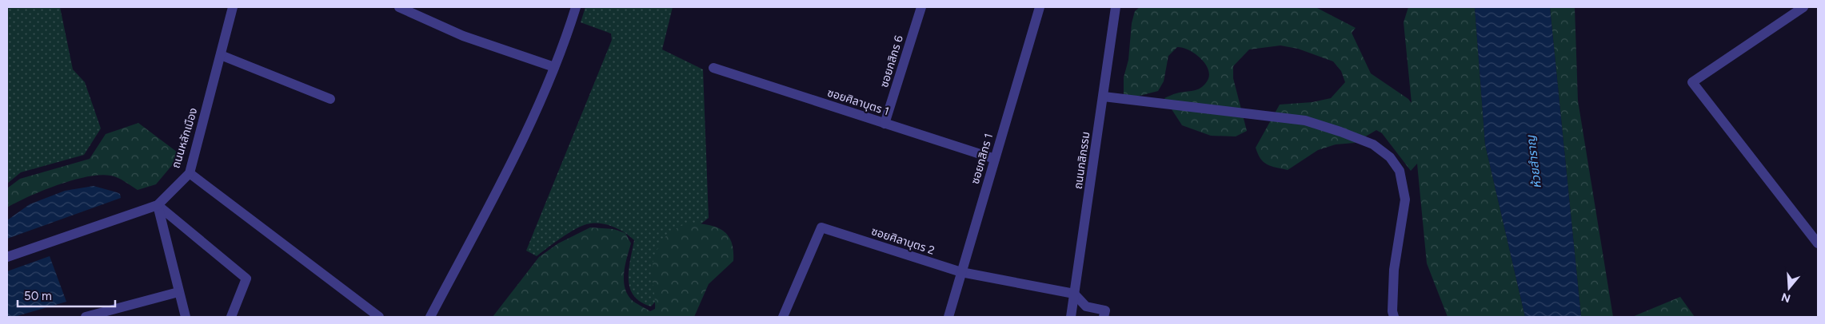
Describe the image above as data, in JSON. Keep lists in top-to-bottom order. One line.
{"streets":{"street":["ซอยกสิกร 6","ซอยศิลาบุตร 1","ถนนหลักเมือง","ซอยกสิกร 1","ถนนกสิกรรม","ซอยศิลาบุตร 2"]},"crossings":[["ซอยกสิกร 6","ซอยศิลาบุตร 1"],["ซอยศิลาบุตร 1","ซอยกสิกร 1"],["ซอยกสิกร 1","ซอยศิลาบุตร 2"],["ถนนกสิกรรม","ซอยศิลาบุตร 2"]],"water":["ห้วยสำราญ"],"scale_bar":"50 m","north":"bottom"}
